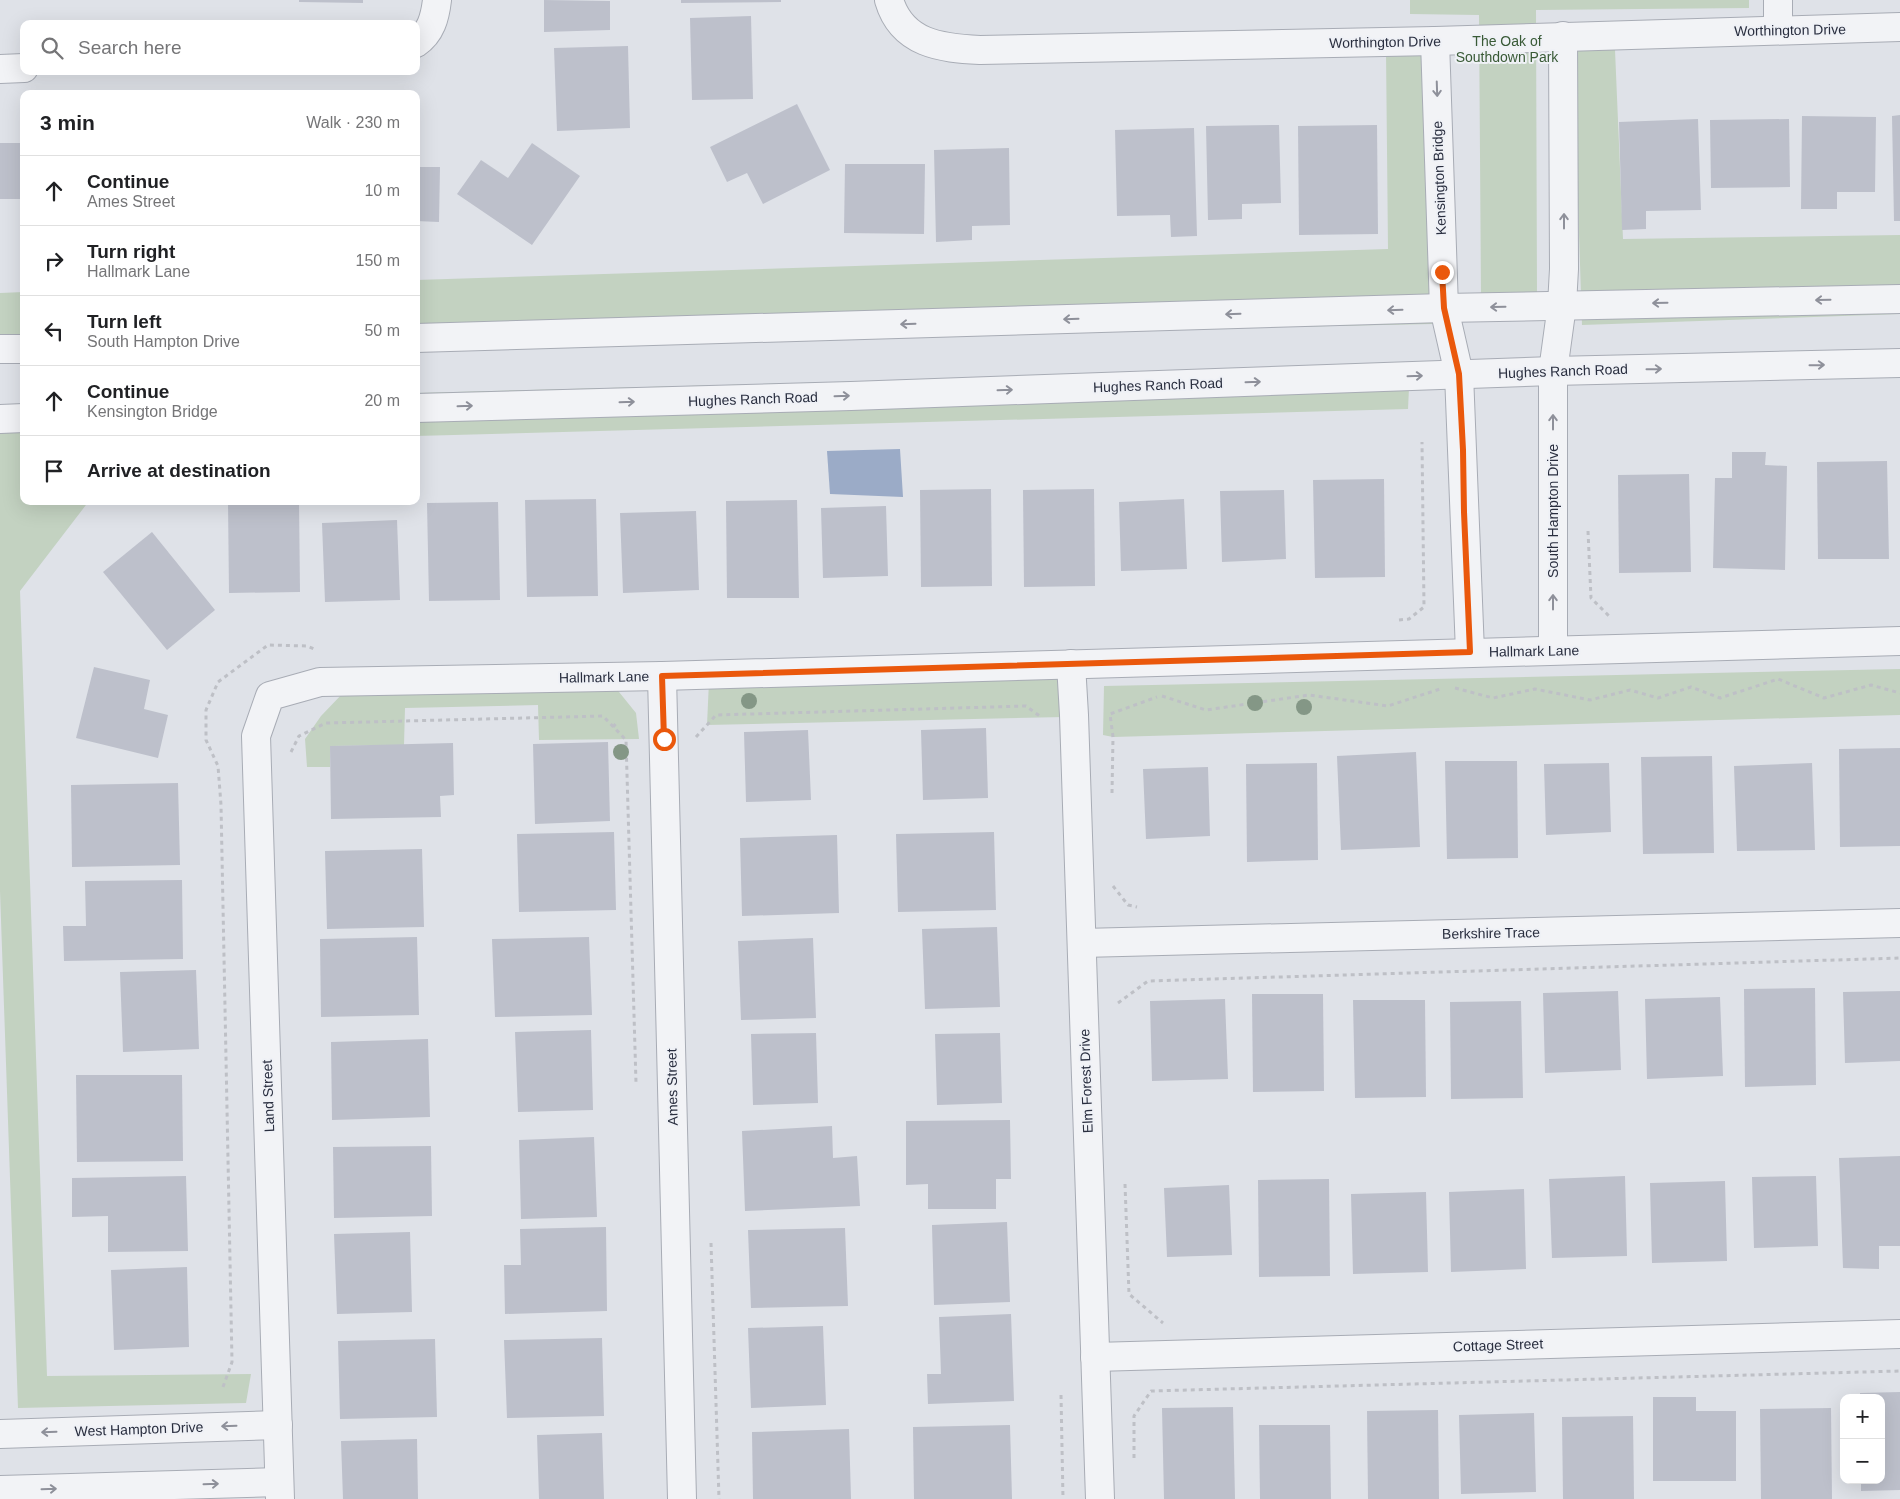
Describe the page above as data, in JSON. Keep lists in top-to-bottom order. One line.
{"streets":{"street":["Worthington Drive","Kensington Bridge","Hughes Ranch Road","South Hampton Drive","Hallmark Lane","Berkshire Trace","Elm Forest Drive","Ames Street","Land Street","Cottage Street","West Hampton Drive"]},"crossings":[["Worthington Drive","Kensington Bridge"],["Kensington Bridge","Hughes Ranch Road"],["Hughes Ranch Road","South Hampton Drive"],["South Hampton Drive","Hallmark Lane"],["Hallmark Lane","Elm Forest Drive"],["Hallmark Lane","Ames Street"],["Hallmark Lane","Land Street"],["Berkshire Trace","Elm Forest Drive"],["Elm Forest Drive","Cottage Street"],["Land Street","West Hampton Drive"]],"parks":["The Oak of Southdown Park"],"page":{"search":"Search here","heading":["3 min","Walk · 230 m"],"list":[["Continue","Ames Street","10 m"],["Turn right","Hallmark Lane","150 m"],["Turn left","South Hampton Drive","50 m"],["Continue","Kensington Bridge","20 m"],"Arrive at destination"],"map_buttons":["+","−"]}}
